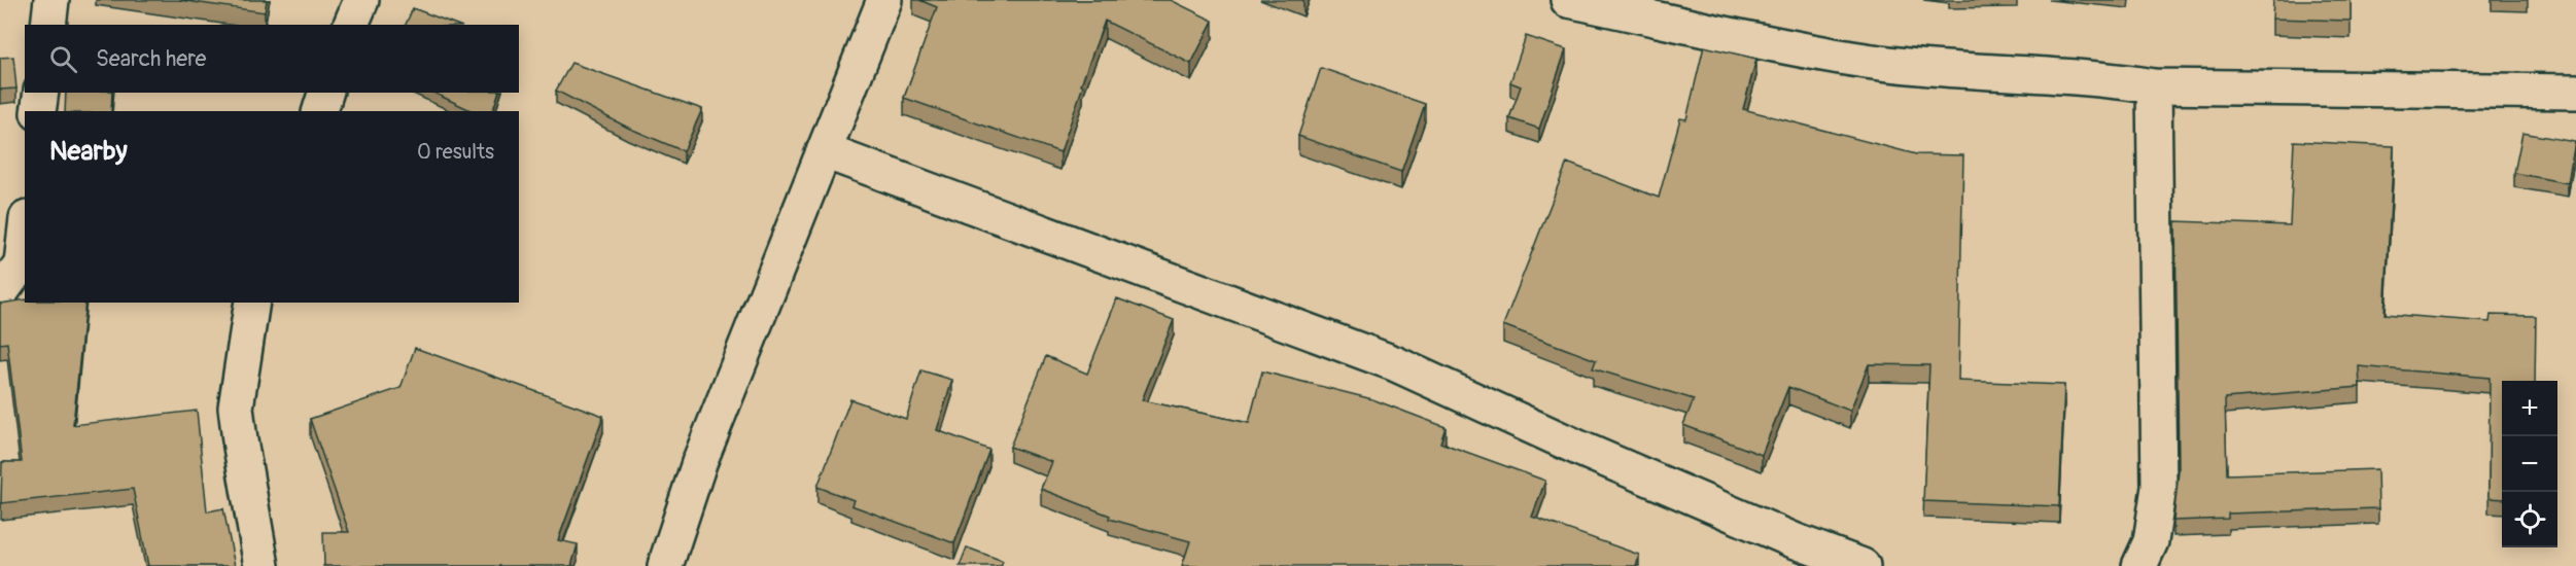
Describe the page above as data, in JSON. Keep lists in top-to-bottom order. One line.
{"page":{"search":"Search here","heading":["Nearby","0 results"],"map_buttons":["+","−"]}}
